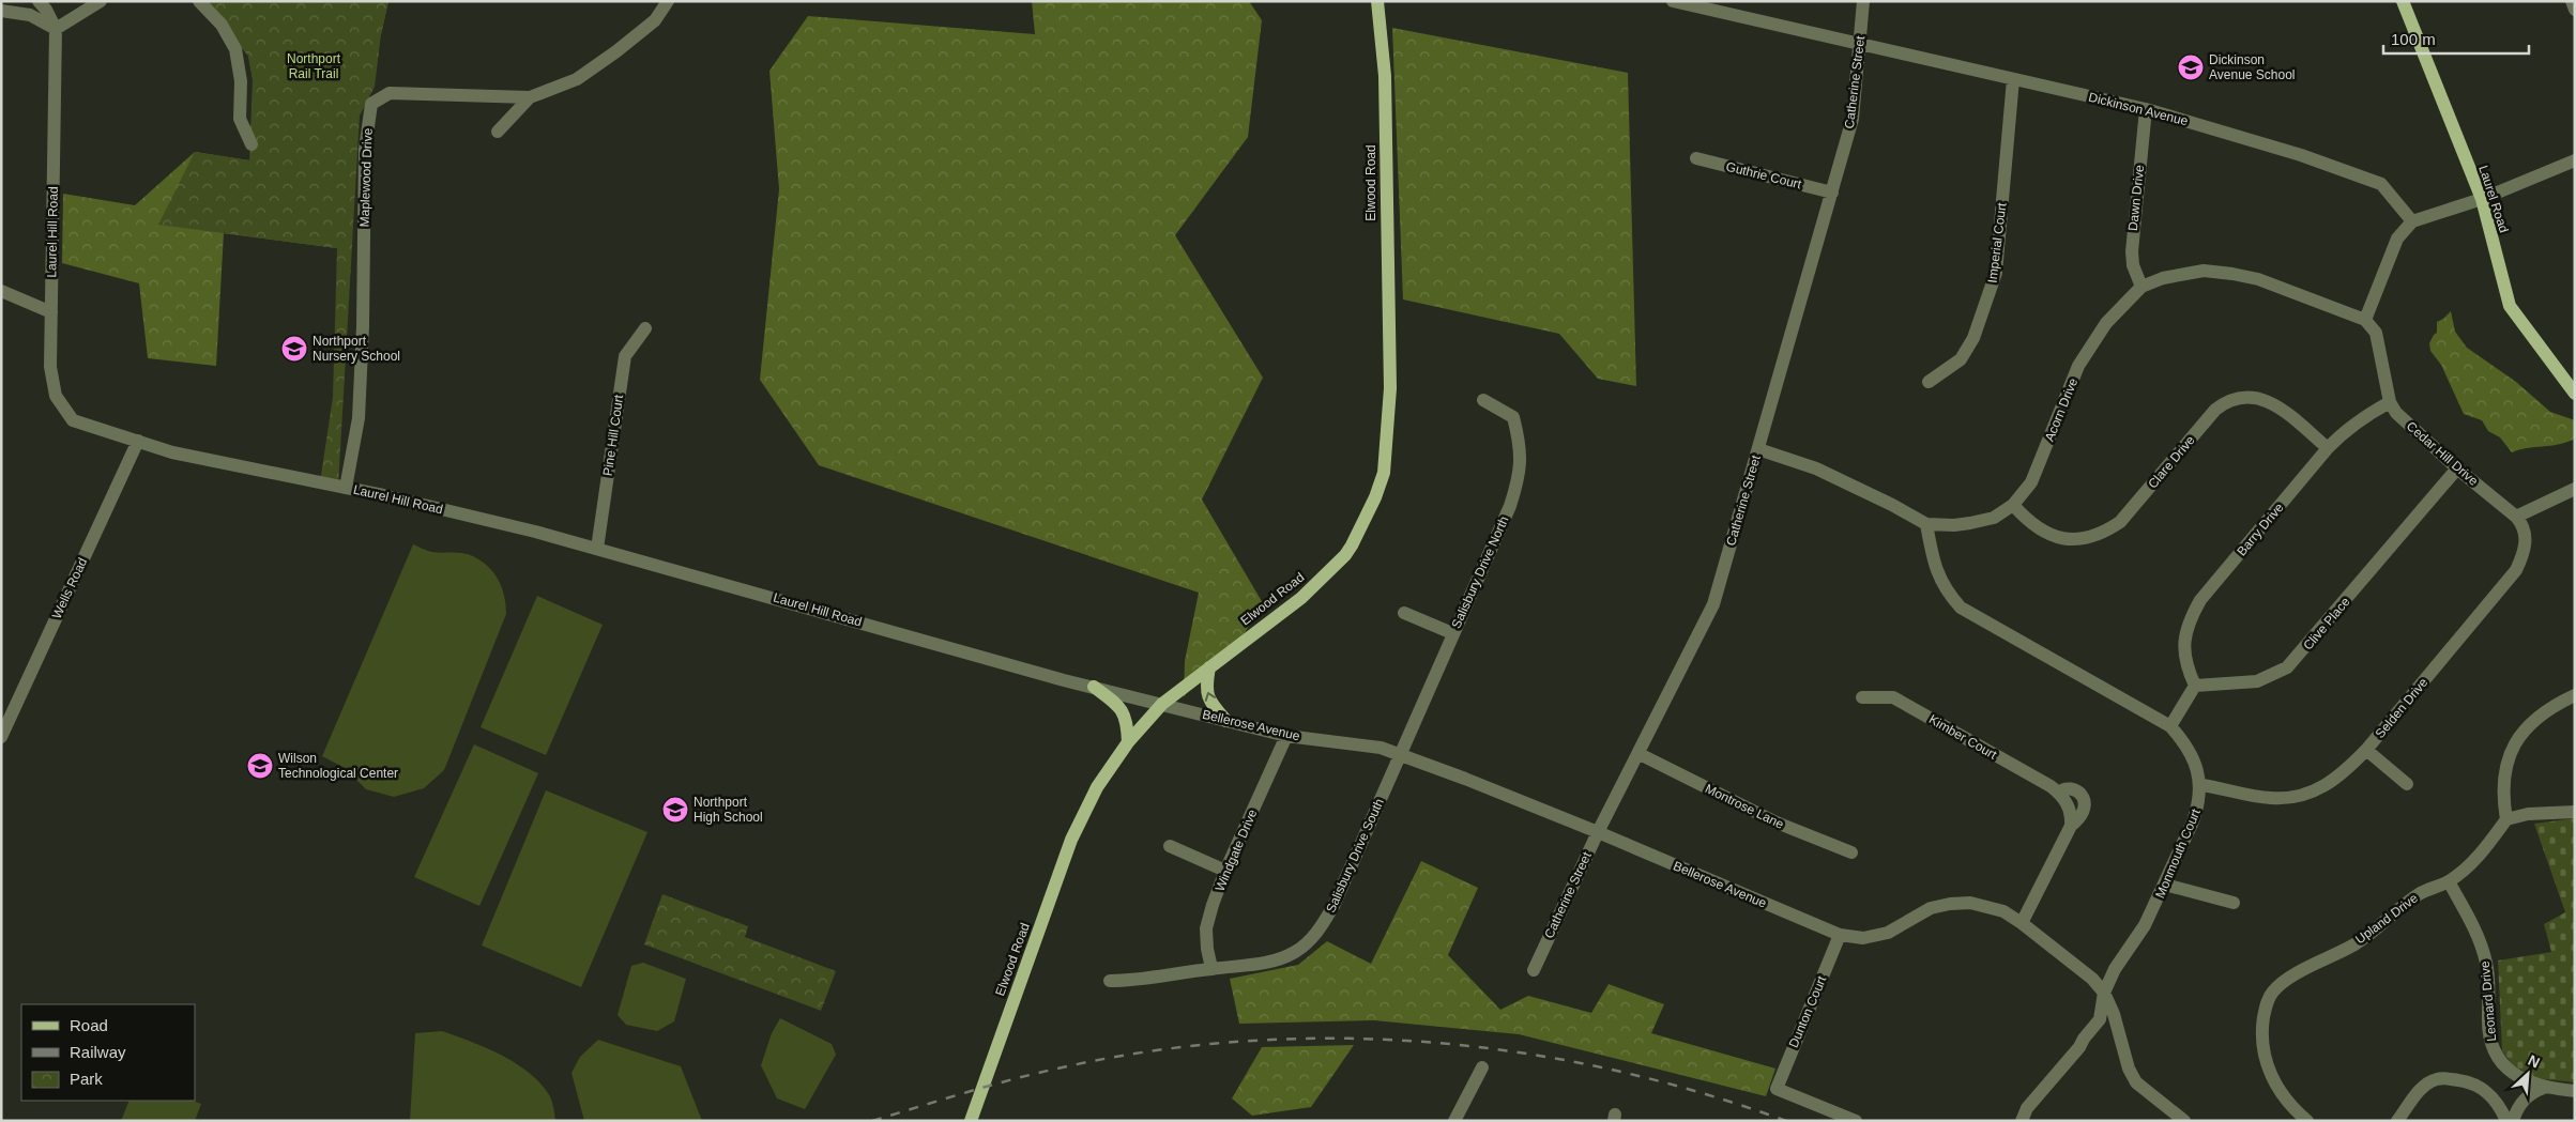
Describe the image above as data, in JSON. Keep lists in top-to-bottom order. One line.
{"streets":{"main road":["Elwood Road","Laurel Road"],"street":["Catherine Street","Dickinson Avenue","Guthrie Court","Maplewood Drive","Dawn Drive","Laurel Hill Road","Imperial Court","Acorn Drive","Pine Hill Court","Cedar Hill Drive","Clare Drive","Barry Drive","Salisbury Drive North","Wells Road","Clive Place","Selden Drive","Bellerose Avenue","Kimber Court","Montrose Lane","Windgate Drive","Monmouth Court","Salisbury Drive South","Upland Drive","Leonard Drive","Dunton Court"]},"crossings":[["Catherine Street","Dickinson Avenue"],["Catherine Street","Guthrie Court"],["Catherine Street","Acorn Drive"],["Catherine Street","Bellerose Avenue"],["Catherine Street","Montrose Lane"],["Dickinson Avenue","Dawn Drive"],["Dickinson Avenue","Imperial Court"],["Maplewood Drive","Laurel Hill Road"],["Elwood Road","Laurel Hill Road"],["Elwood Road","Bellerose Avenue"],["Dawn Drive","Acorn Drive"],["Laurel Hill Road","Pine Hill Court"],["Laurel Hill Road","Wells Road"],["Laurel Hill Road","Bellerose Avenue"],["Acorn Drive","Cedar Hill Drive"],["Acorn Drive","Clare Drive"],["Acorn Drive","Monmouth Court"],["Cedar Hill Drive","Barry Drive"],["Cedar Hill Drive","Clive Place"],["Cedar Hill Drive","Selden Drive"],["Clare Drive","Barry Drive"],["Barry Drive","Clive Place"],["Salisbury Drive North","Bellerose Avenue"],["Salisbury Drive North","Salisbury Drive South"],["Selden Drive","Monmouth Court"],["Bellerose Avenue","Kimber Court"],["Bellerose Avenue","Windgate Drive"],["Bellerose Avenue","Monmouth Court"],["Bellerose Avenue","Salisbury Drive South"],["Bellerose Avenue","Dunton Court"],["Windgate Drive","Salisbury Drive South"],["Upland Drive","Leonard Drive"]],"parks":["Northport Rail Trail"],"places":{"school or university":["Dickinson Avenue School","Northport Nursery School","Wilson Technological Center","Northport High School"]},"legend":["Road","Railway","Park"],"scale_bar":"100 m","north":"top right"}
